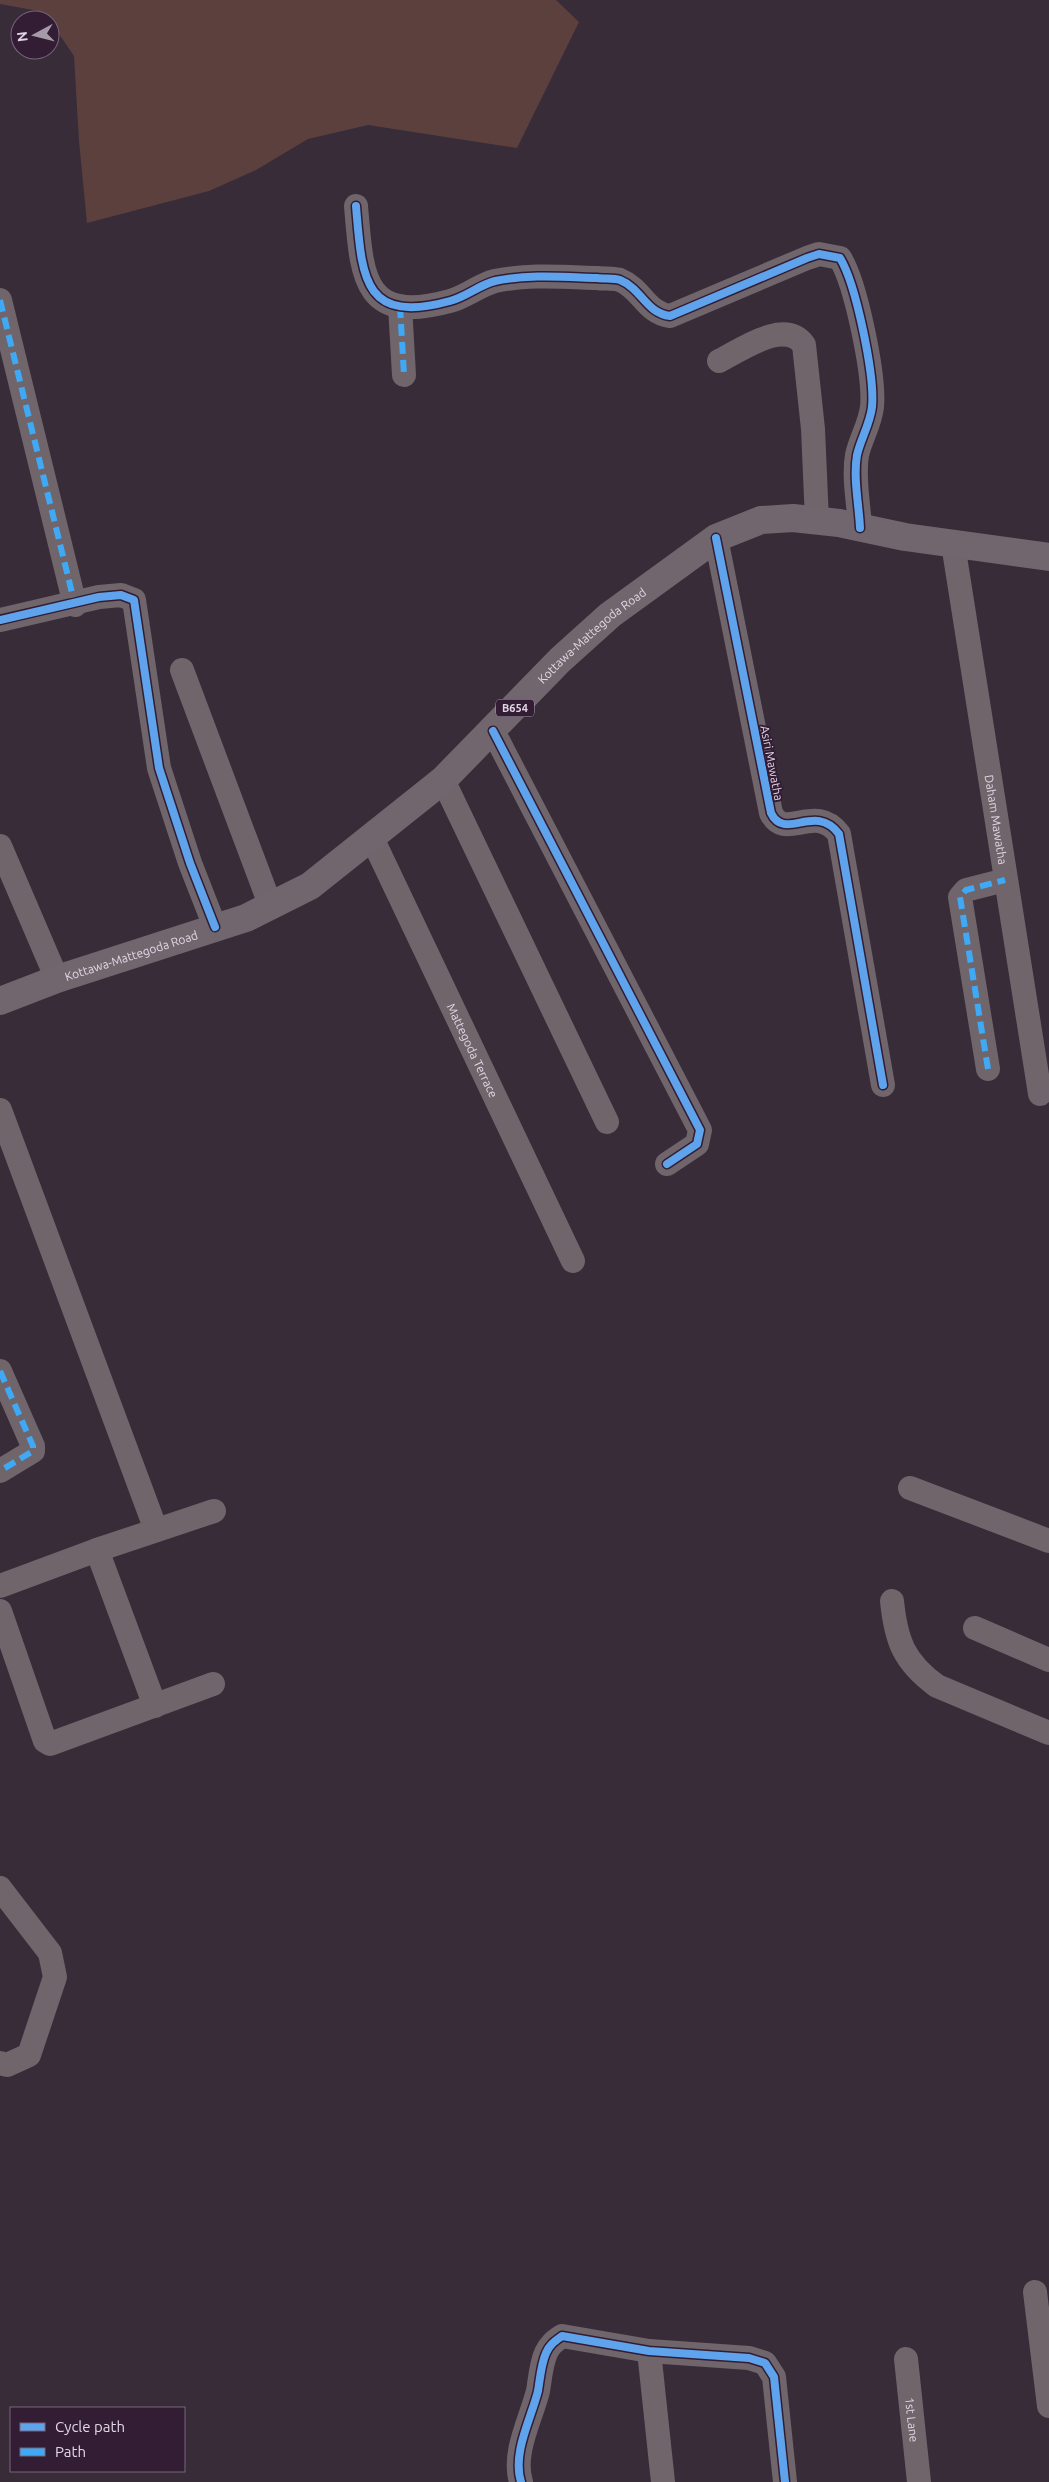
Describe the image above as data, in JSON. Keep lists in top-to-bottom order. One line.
{"streets":{"main road":["Kottawa-Mattegoda Road","B654"],"street":["Asiri Mawatha","Daham Mawatha","Mattegoda Terrace","1st Lane"]},"crossings":[["Kottawa-Mattegoda Road","Asiri Mawatha"],["Kottawa-Mattegoda Road","Daham Mawatha"],["Kottawa-Mattegoda Road","Mattegoda Terrace"]],"legend":["Cycle path","Path"],"north":"left"}
